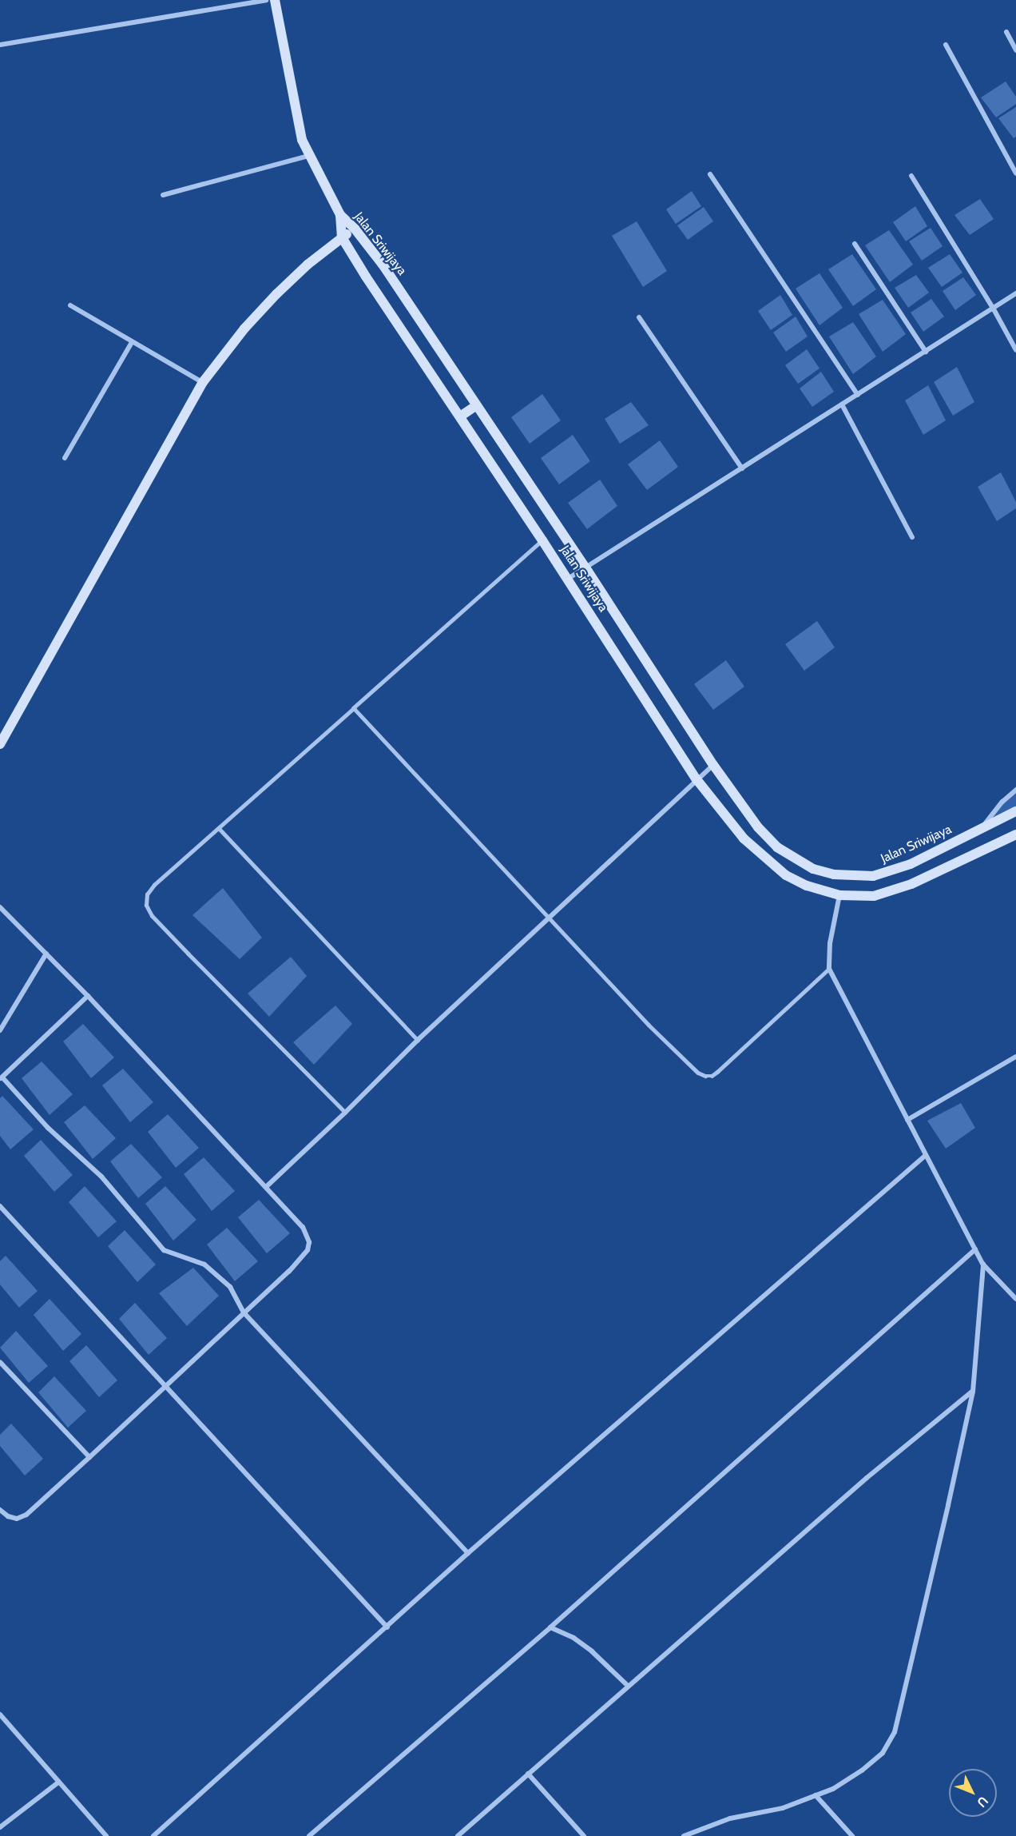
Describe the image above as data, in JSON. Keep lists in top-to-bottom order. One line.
{"streets":{"main road":["Jalan Sriwijaya"]},"north":"bottom right"}
